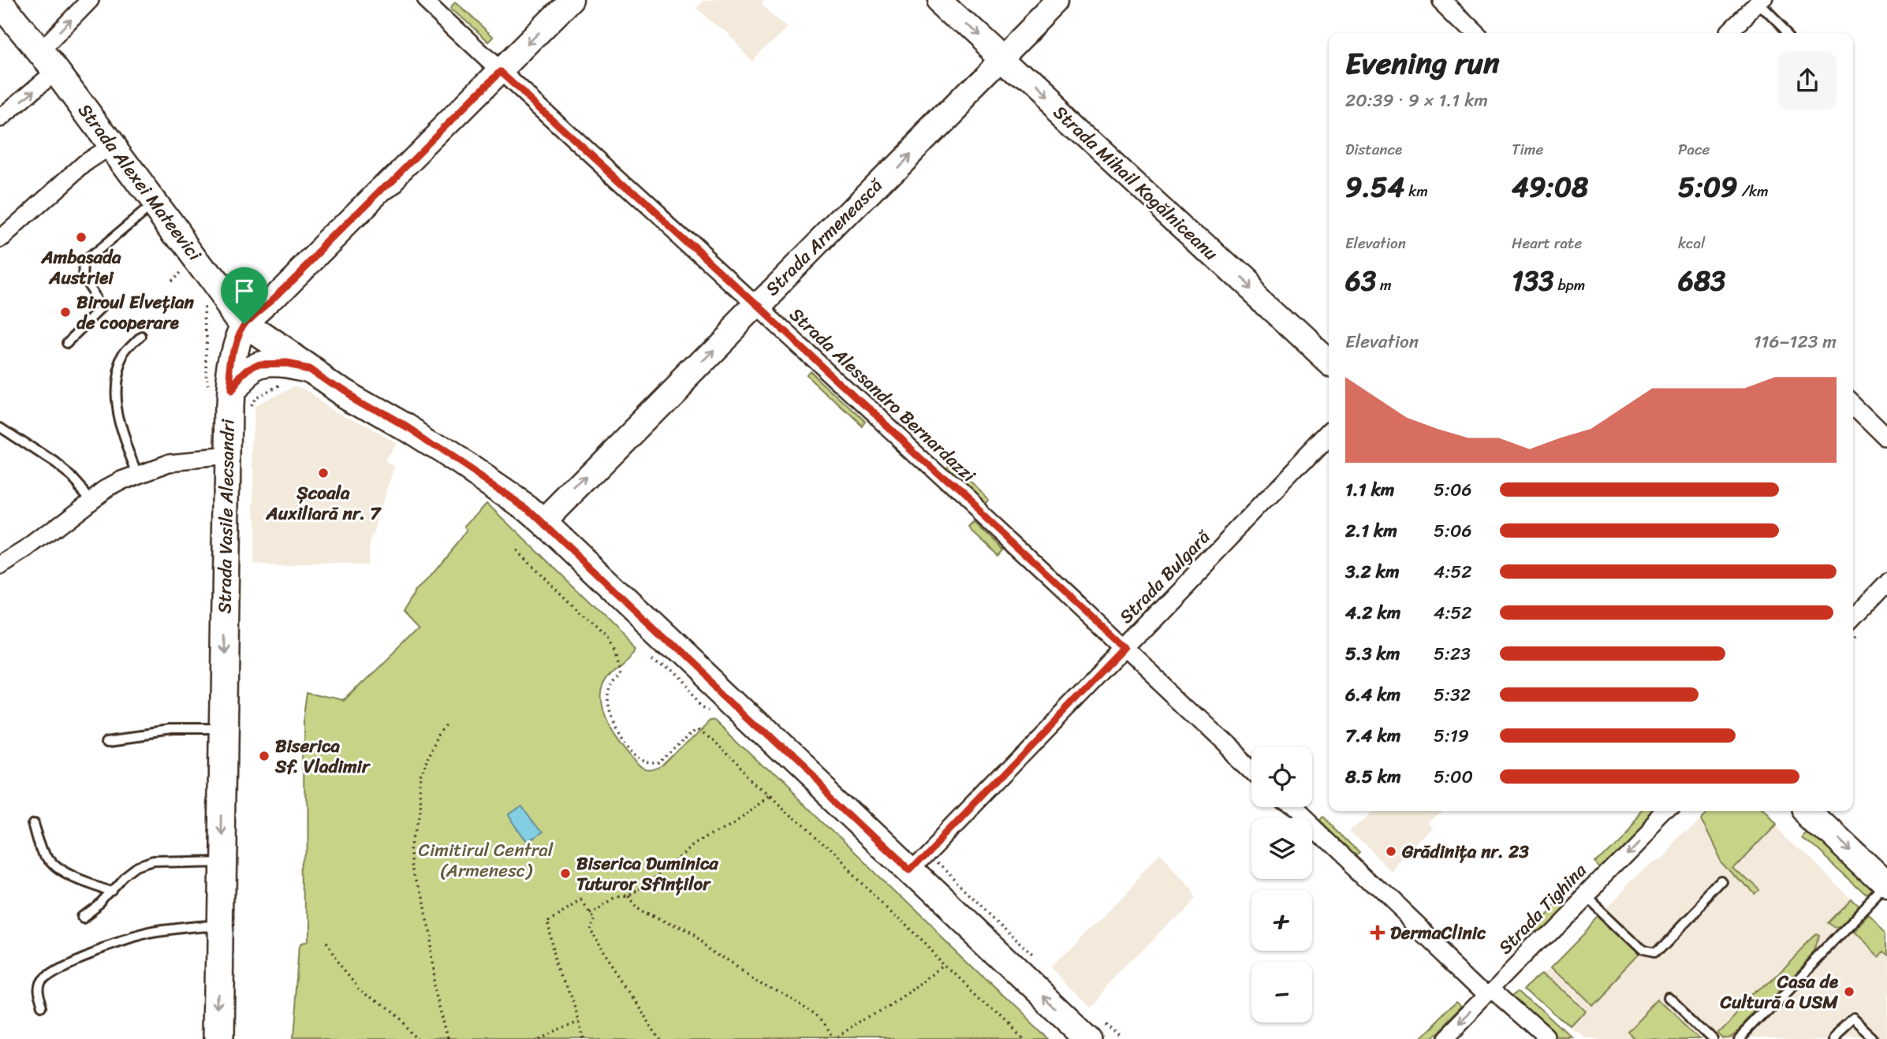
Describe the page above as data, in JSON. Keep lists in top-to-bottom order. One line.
{"streets":{"main road":["Strada Alexei Mateevici","Strada Mihail Kogălniceanu","Strada Armenească","Strada Vasile Alecsandri"],"street":["Strada Alessandro Bernardazzi","Strada Bulgară","Strada Tighina"]},"crossings":[["Strada Alexei Mateevici","Strada Armenească"],["Strada Alexei Mateevici","Strada Vasile Alecsandri"],["Strada Alexei Mateevici","Strada Bulgară"],["Strada Mihail Kogălniceanu","Strada Armenească"],["Strada Armenească","Strada Alessandro Bernardazzi"],["Strada Alessandro Bernardazzi","Strada Vasile Alecsandri"],["Strada Alessandro Bernardazzi","Strada Bulgară"]],"one_way":["Strada Mihail Kogălniceanu","Strada Armenească","Strada Vasile Alecsandri","Strada Tighina"],"parks":["Cimitirul Central (Armenesc)"],"places":{"other":["Ambasada Austriei","Biroul Elvețian de cooperare","Școala Auxiliară nr. 7","Biserica Sf. Vladimir","Grădinița nr. 23","Biserica Duminica Tuturor Sfinților","Casa de Cultură a USM"],"health":["DermaClinic"]},"page":{"heading":["Evening run","20:39 · 9 × 1.1 km"],"stats":[["Distance","9.54 km"],["Time","49:08"],["Pace","5:09 /km"],["Elevation","63 m"],["Heart rate","133 bpm"],["kcal","683"]],"chart":["Elevation","116–123 m"],"list":[{"name":"1.1 km","note":"5:06"},{"name":"2.1 km","note":"5:06"},{"name":"3.2 km","note":"4:52"},{"name":"4.2 km","note":"4:52"},{"name":"5.3 km","note":"5:23"},{"name":"6.4 km","note":"5:32"},{"name":"7.4 km","note":"5:19"},{"name":"8.5 km","note":"5:00"}],"map_buttons":["+","−"]}}
